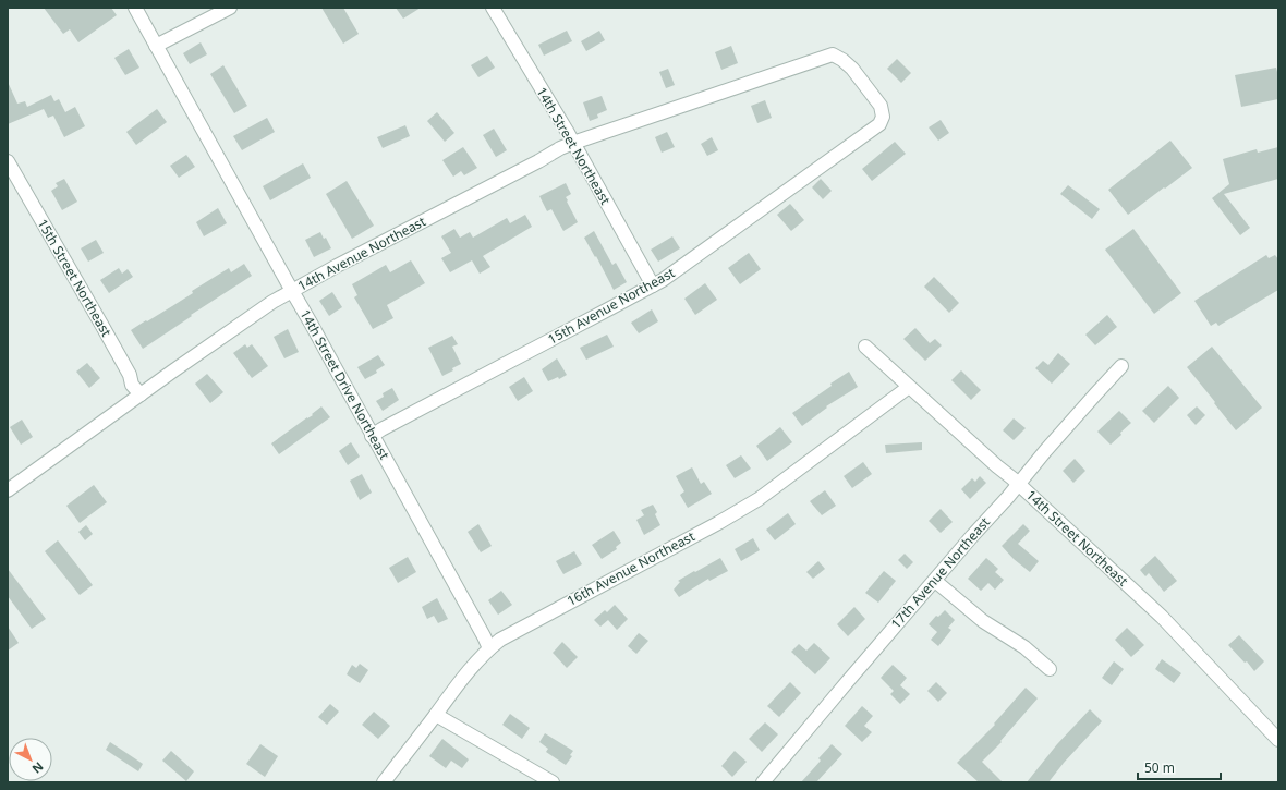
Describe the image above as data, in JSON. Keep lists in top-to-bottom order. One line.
{"streets":{"street":["14th Street Northeast","14th Avenue Northeast","15th Street Northeast","15th Avenue Northeast","14th Street Drive Northeast","16th Avenue Northeast","17th Avenue Northeast"]},"crossings":[["14th Street Northeast","14th Avenue Northeast"],["14th Street Northeast","15th Avenue Northeast"],["14th Street Northeast","16th Avenue Northeast"],["14th Street Northeast","17th Avenue Northeast"],["14th Avenue Northeast","15th Street Northeast"],["14th Avenue Northeast","15th Avenue Northeast"],["14th Avenue Northeast","14th Street Drive Northeast"],["15th Avenue Northeast","14th Street Drive Northeast"],["14th Street Drive Northeast","16th Avenue Northeast"]],"scale_bar":"50 m","north":"bottom right"}
